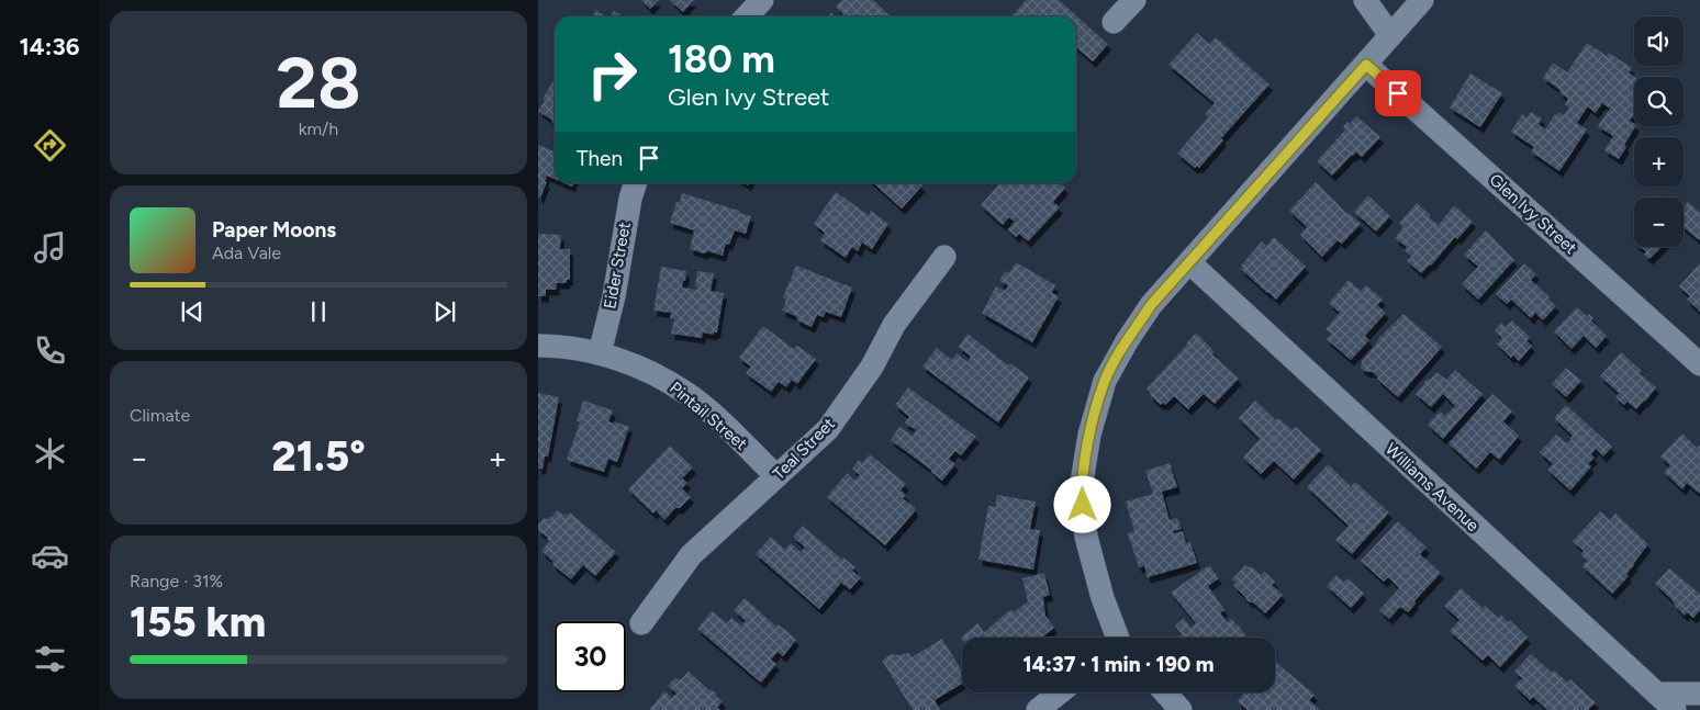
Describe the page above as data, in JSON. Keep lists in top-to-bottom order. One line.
{"streets":{"street":["Glen Ivy Street","Eider Street","Pintail Street","Teal Street","Williams Avenue"]},"crossings":[["Eider Street","Pintail Street"],["Pintail Street","Teal Street"]],"page":{"tabs":"14:36","tile":[["28","km/h"],"Climate",["Range · 31%","155 km"]],"map_buttons":["+","−"],"turn":["180 m","Glen Ivy Street"],"then":"Then","song":["Paper Moons","Ada Vale"],"heat":["−","21.5°","+"],"limit":"30","trip":"14:37 · 1 min · 190 m"}}
